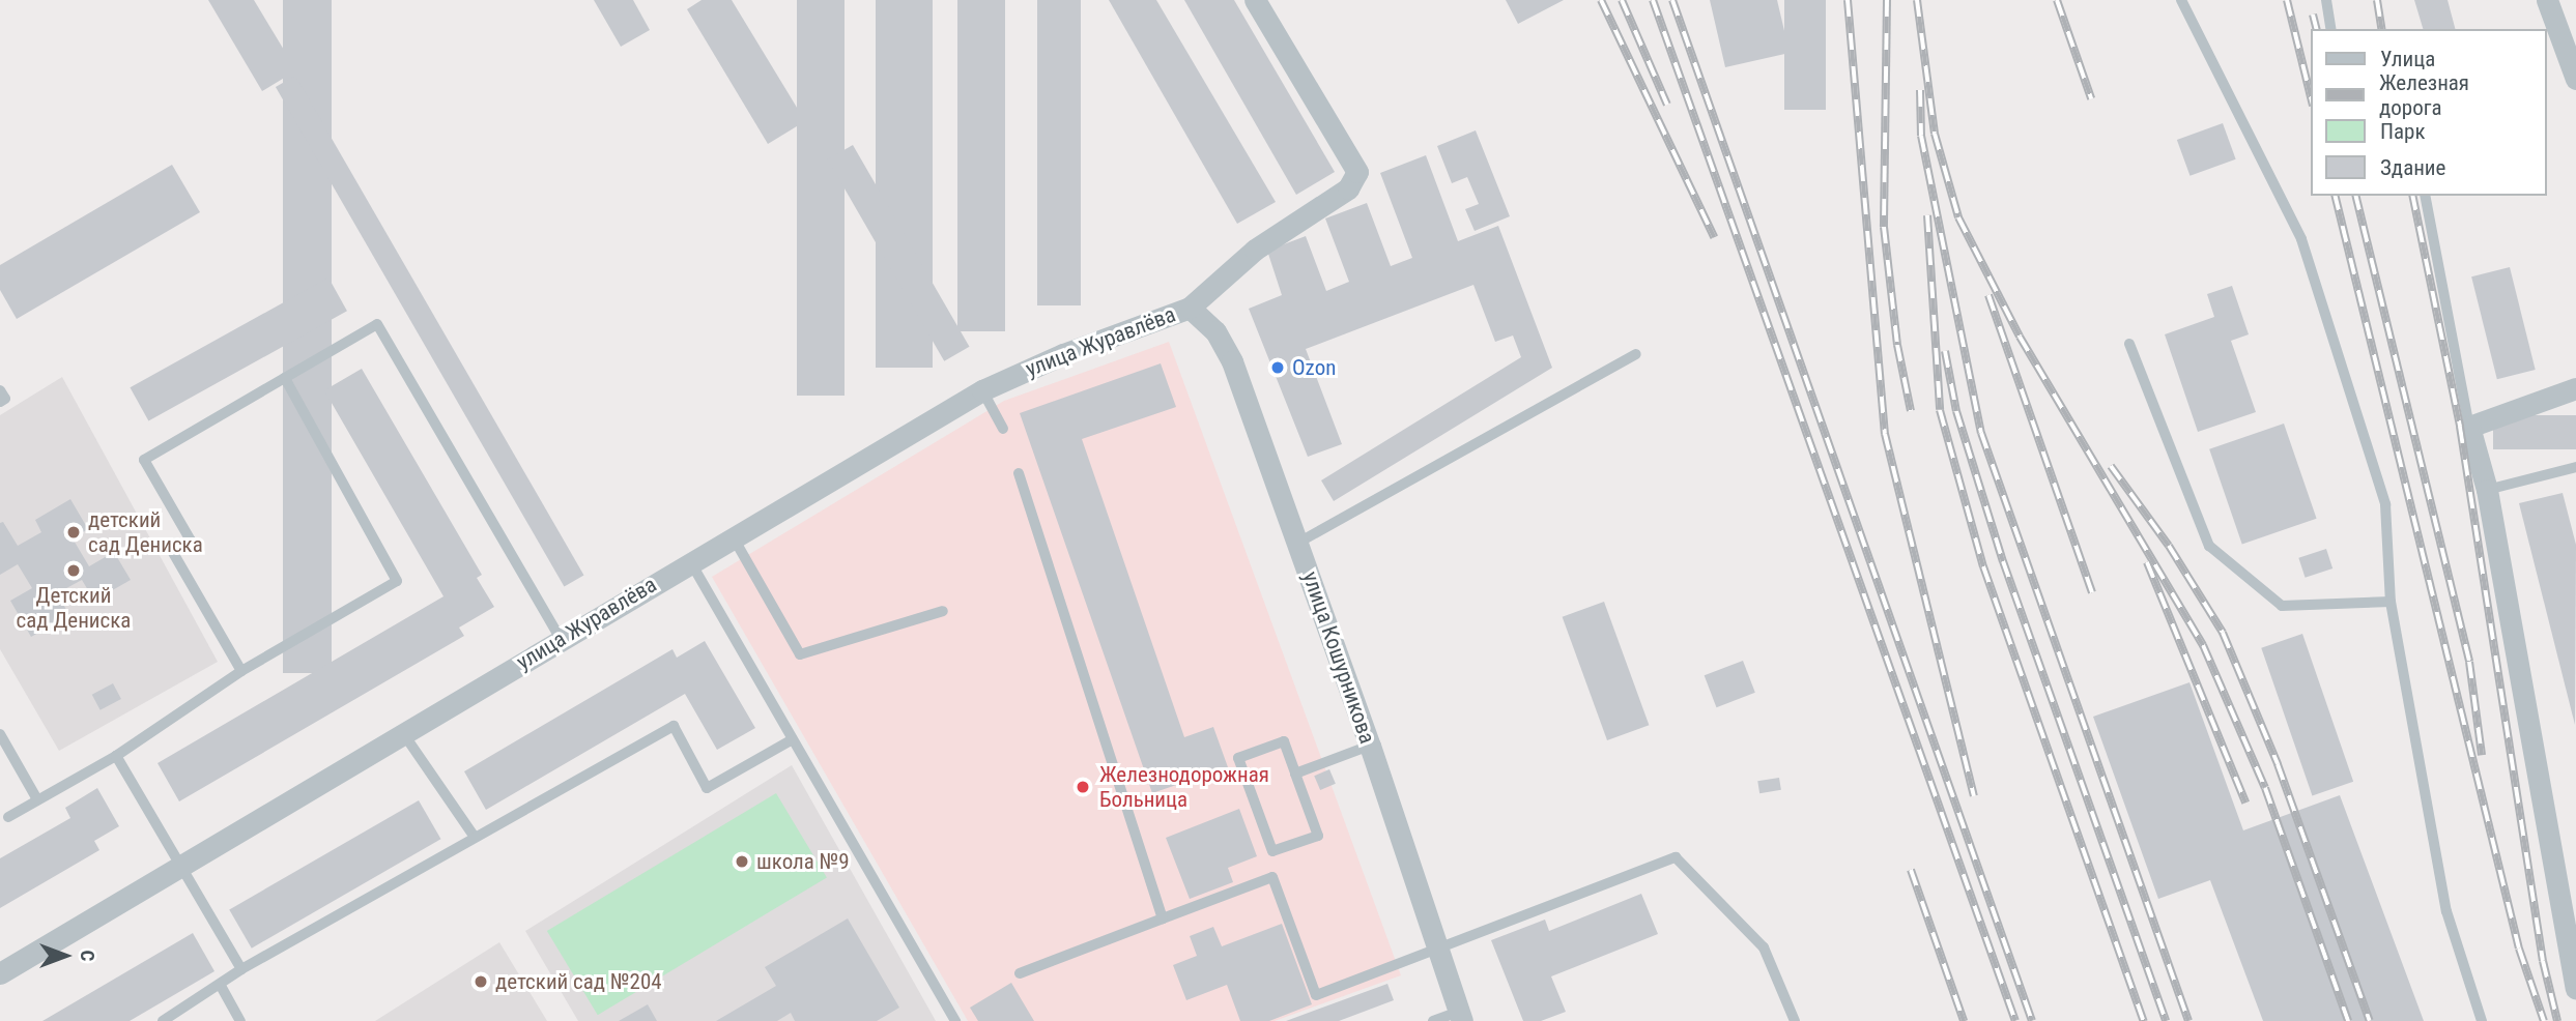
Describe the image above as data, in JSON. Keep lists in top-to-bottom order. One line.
{"streets":{"street":["улица Журавлёва","улица Кошурникова"]},"crossings":[["улица Журавлёва","улица Кошурникова"]],"places":["Ozon","детский сад Дениска","Детский сад Дениска","Железнодорожная Больница","школа №9","детский сад №204"],"legend":["Улица","Железная дорога","Парк","Здание"],"north":"right"}
